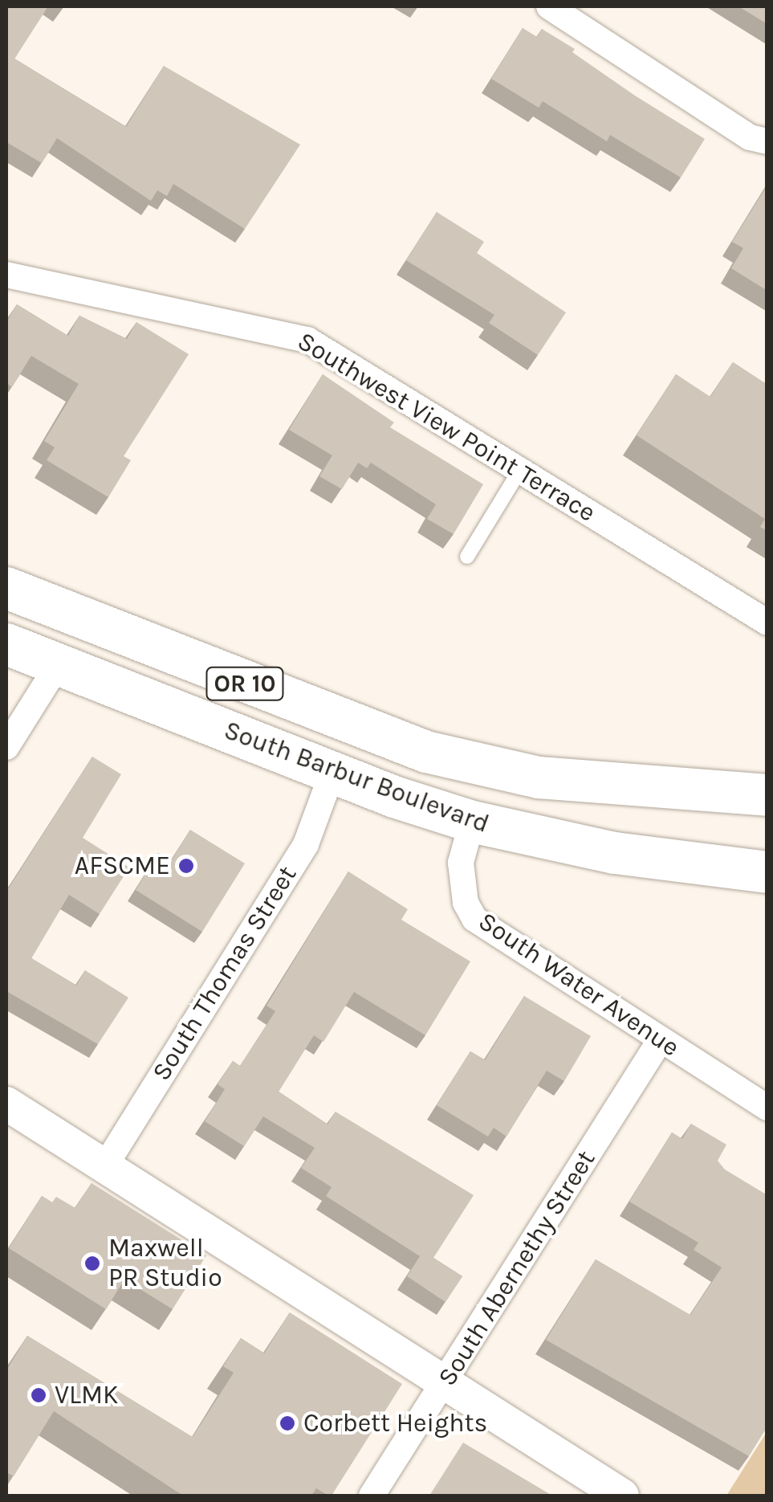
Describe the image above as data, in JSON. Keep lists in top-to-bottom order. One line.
{"streets":{"main road":["OR 10","South Barbur Boulevard"],"street":["Southwest View Point Terrace","South Thomas Street","South Water Avenue","South Abernethy Street"]},"crossings":[["South Barbur Boulevard","South Thomas Street"],["South Barbur Boulevard","South Water Avenue"],["South Water Avenue","South Abernethy Street"]],"places":["AFSCME","Maxwell PR Studio","VLMK","Corbett Heights"]}
